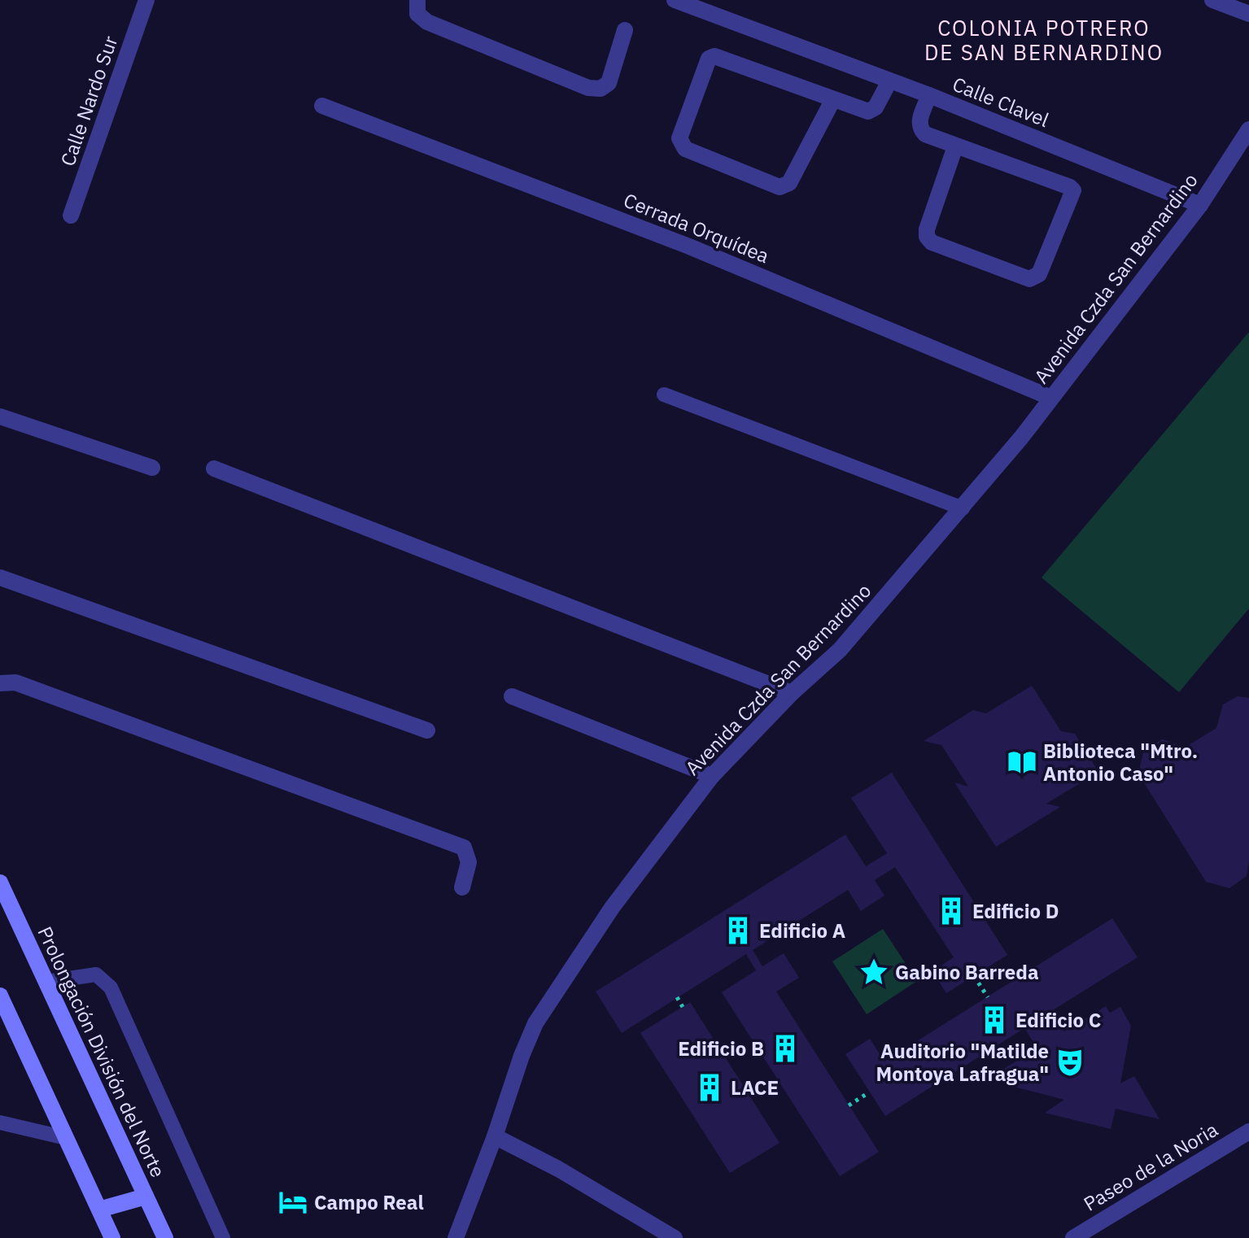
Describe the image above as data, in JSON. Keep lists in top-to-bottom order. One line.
{"streets":{"main road":["Prolongación División del Norte"],"street":["Calle Nardo Sur","Calle Clavel","Cerrada Orquídea","Avenida Czda San Bernardino","Paseo de la Noria"]},"crossings":[["Calle Clavel","Avenida Czda San Bernardino"],["Cerrada Orquídea","Avenida Czda San Bernardino"]],"districts":["COLONIA POTRERO DE SAN BERNARDINO"],"places":{"library":["Biblioteca \"Mtro. Antonio Caso\""],"building":["Edificio D","Edificio A","Edificio C","Edificio B","LACE"],"place":["Gabino Barreda"],"theatre":["Auditorio \"Matilde Montoya Lafragua\""],"hotel":["Campo Real"]}}
